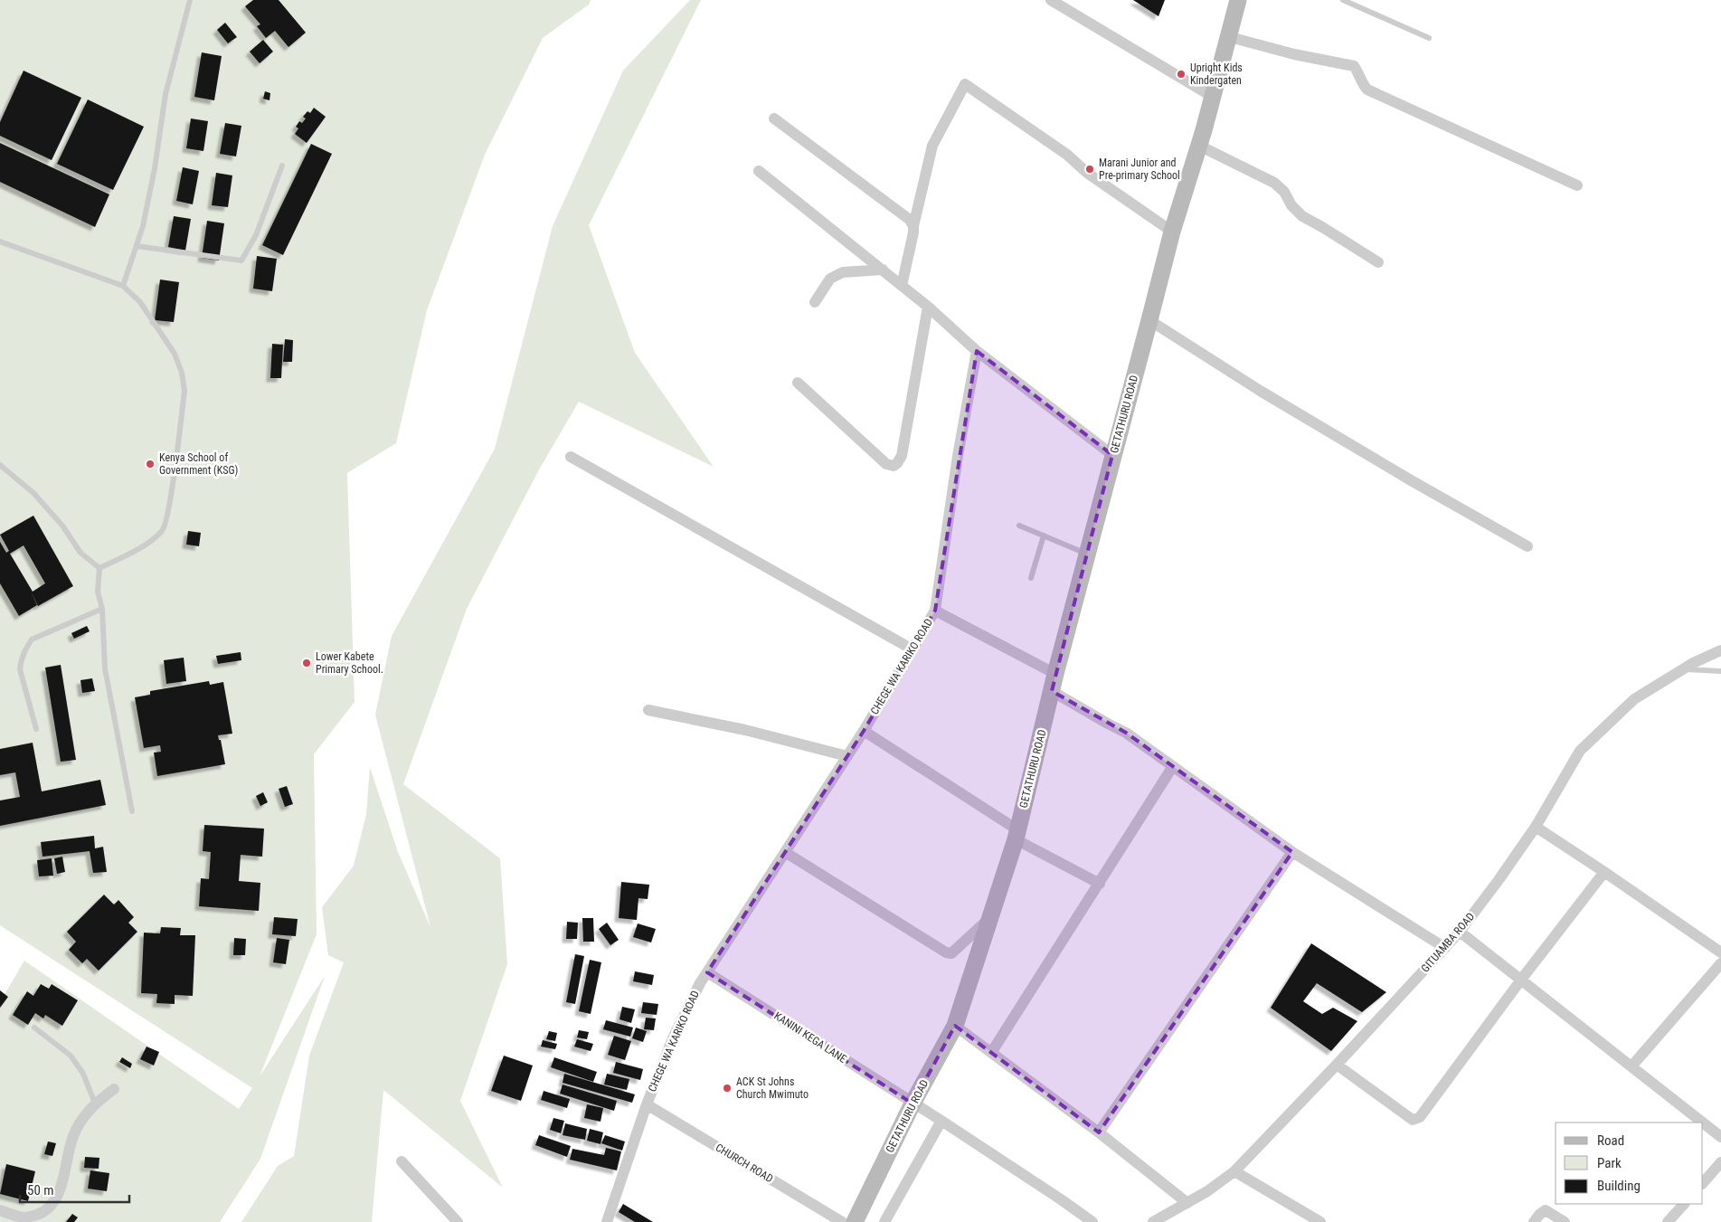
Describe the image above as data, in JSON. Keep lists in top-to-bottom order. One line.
{"streets":{"main road":["GETATHURU ROAD"],"street":["CHEGE WA KARIKO ROAD","GITUAMBA ROAD","KANINI KEGA LANE","CHURCH ROAD"]},"crossings":[["GETATHURU ROAD","KANINI KEGA LANE"],["CHEGE WA KARIKO ROAD","KANINI KEGA LANE"],["CHEGE WA KARIKO ROAD","CHURCH ROAD"]],"places":["Upright Kids Kindergaten","Marani Junior and Pre-primary School","Kenya School of Government (KSG)","Lower Kabete Primary School.","ACK St Johns Church Mwimuto"],"legend":["Road","Park","Building"],"scale_bar":"50 m"}
